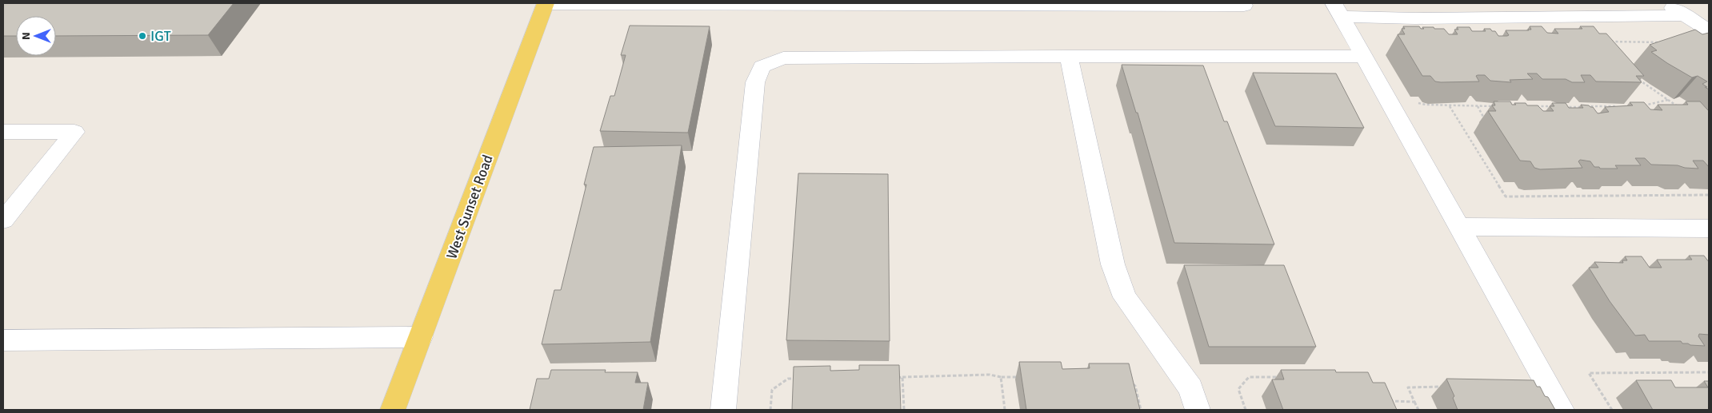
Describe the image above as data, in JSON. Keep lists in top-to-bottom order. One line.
{"streets":{"main road":["West Sunset Road"]},"places":["IGT"],"north":"left"}
